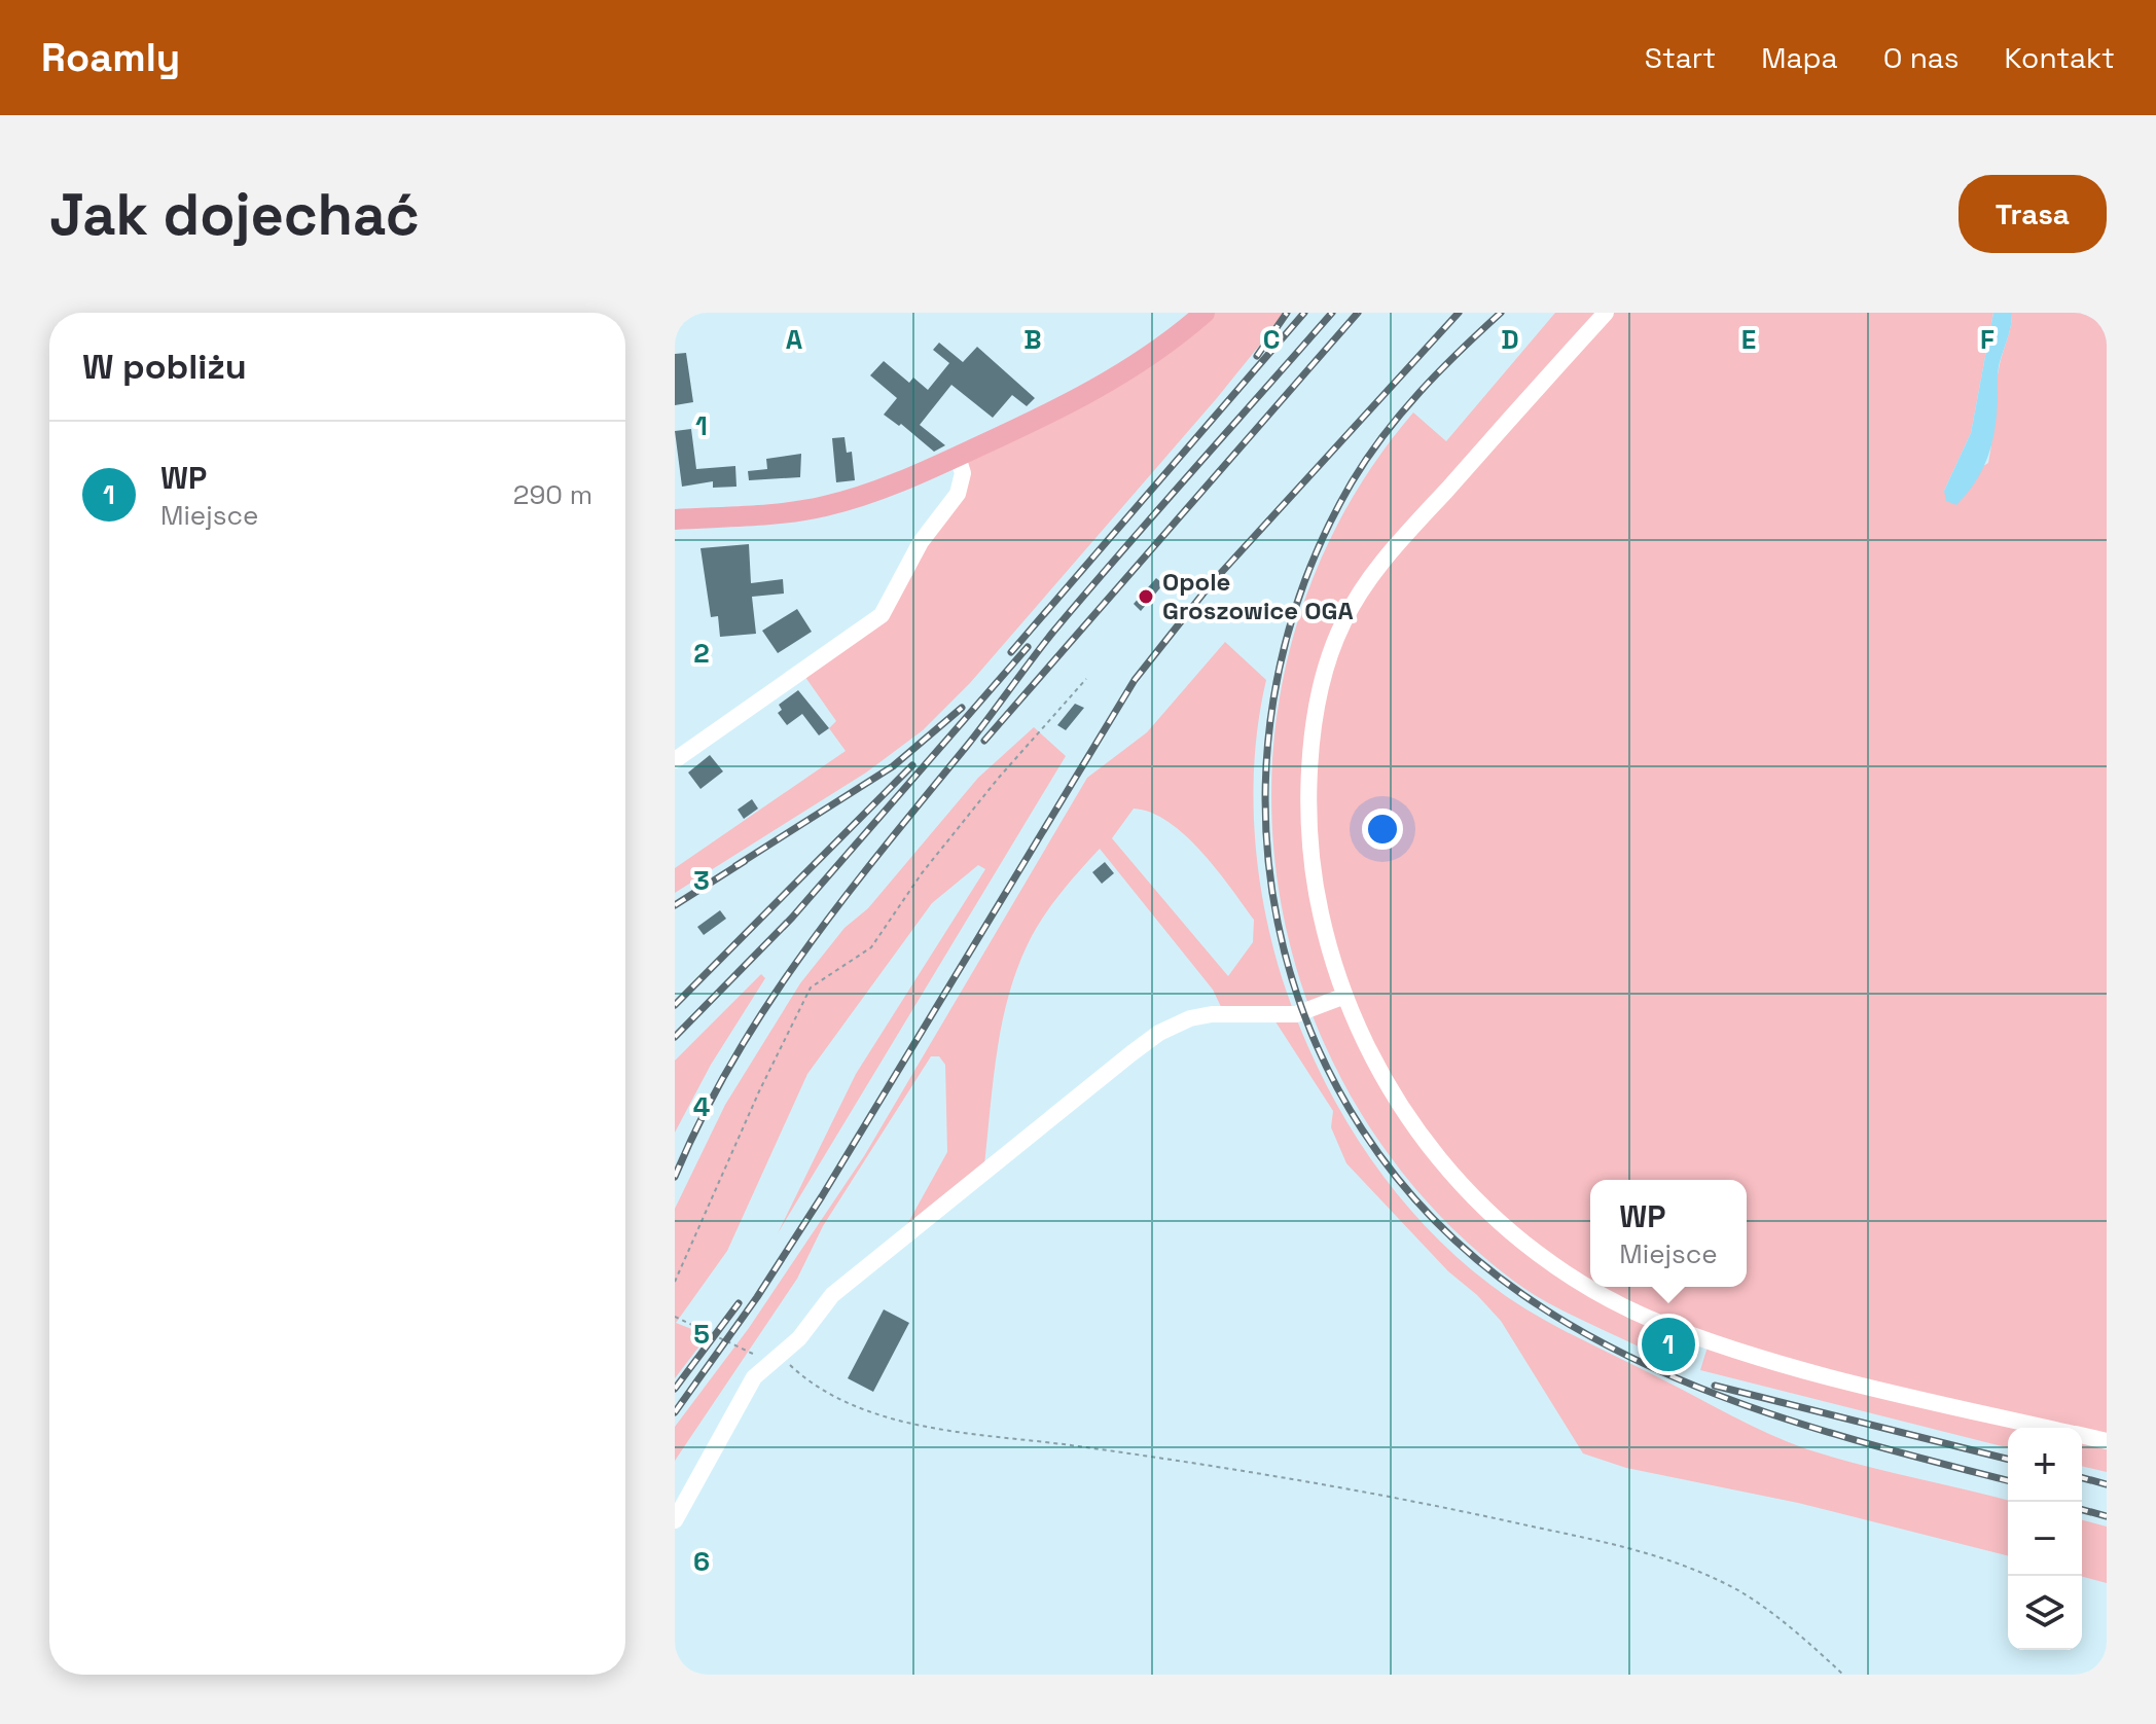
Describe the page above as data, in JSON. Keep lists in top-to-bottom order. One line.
{"places":["Opole Groszowice OGA"],"page":{"header":"Roamly","nav":["Start","Mapa","O nas","Kontakt"],"buttons":"Trasa","title":"Jak dojechać","heading":"W pobliżu","list":[{"mark":"1","name":"WP","note":"Miejsce","value":"290 m"}],"popup":["WP","Miejsce"],"pins":"1","map_buttons":["+","−"]},"grid":{"columns":["A","B","C","D","E","F"],"rows":["1","2","3","4","5","6"]}}
